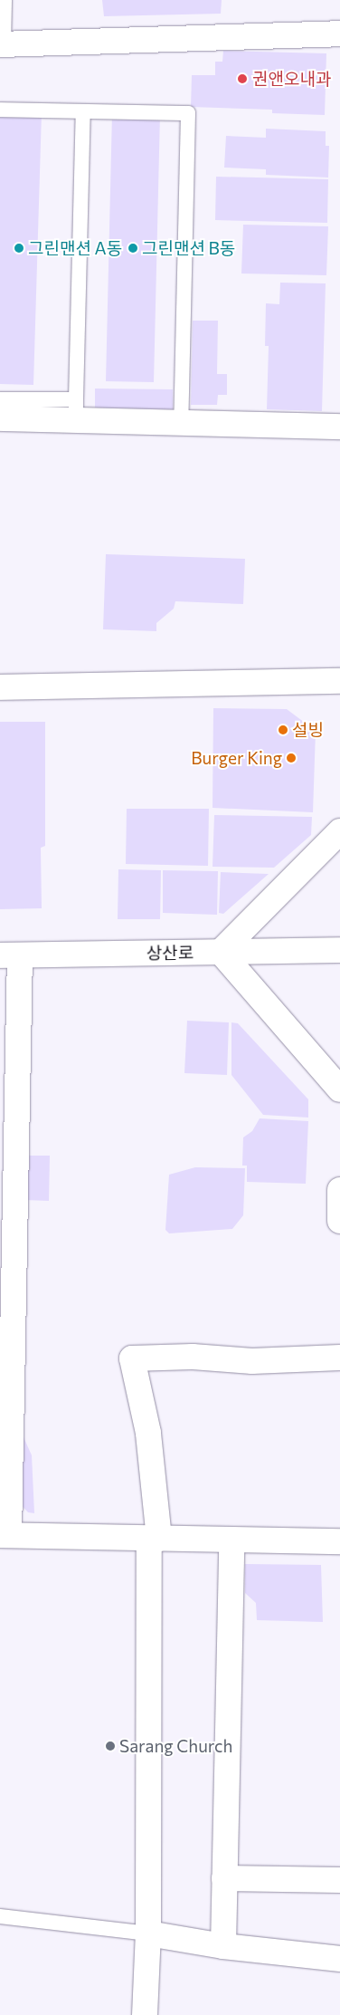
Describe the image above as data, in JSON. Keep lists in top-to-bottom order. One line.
{"streets":{"street":["상산로"]},"places":["권앤오내과","그린맨션 A동","그린맨션 B동","설빙","Burger King","Sarang Church"]}
